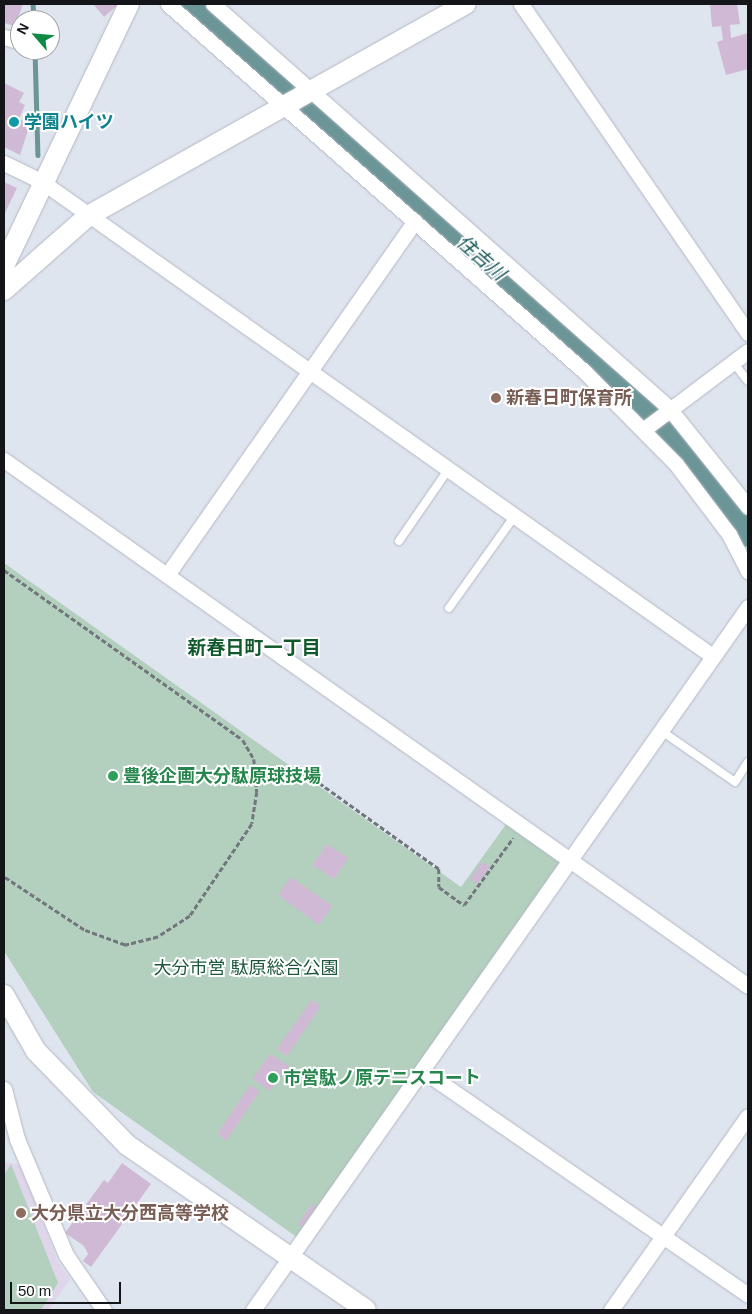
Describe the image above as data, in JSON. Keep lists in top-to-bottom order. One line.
{"districts":["新春日町一丁目"],"water":["住吉川"],"parks":["大分市営 駄原総合公園"],"places":["学園ハイツ","新春日町保育所","豊後企画大分駄原球技場","市営駄ノ原テニスコート","大分県立大分西高等学校"],"scale_bar":"50 m","north":"top left"}
